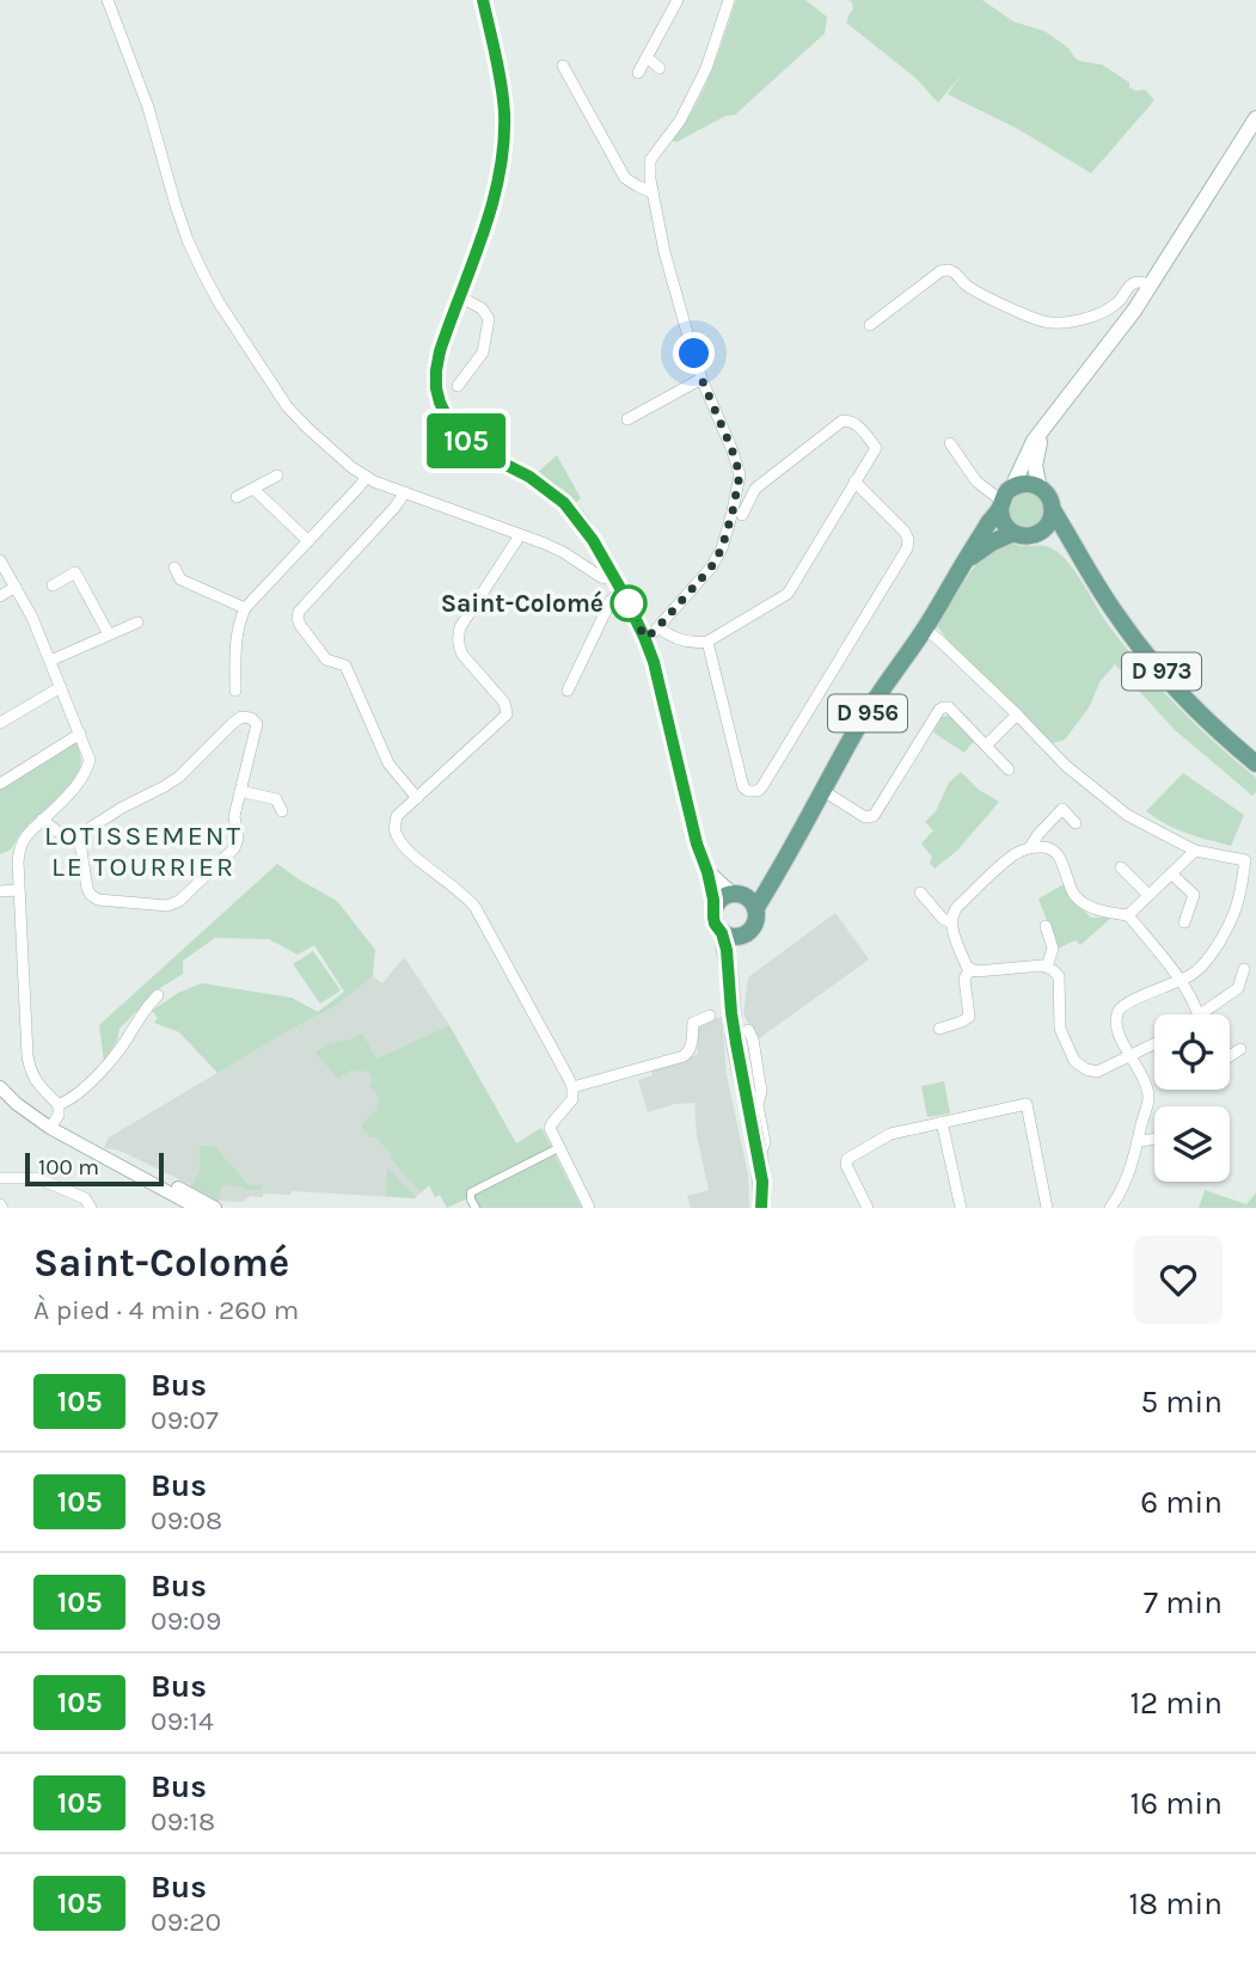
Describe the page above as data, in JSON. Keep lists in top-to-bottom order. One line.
{"streets":{"main road":["D 973","D 956"]},"crossings":[["D 973","D 956"]],"districts":["LOTISSEMENT LE TOURRIER"],"places":["Saint-Colomé"],"lines":["bus line 105"],"scale_bar":"100 m","page":{"on_map":"105","scale":"100 m","heading":["Saint-Colomé","À pied · 4 min · 260 m"],"list":[{"mark":"105","name":"Bus","note":"09:07","value":"5 min"},{"mark":"105","name":"Bus","note":"09:08","value":"6 min"},{"mark":"105","name":"Bus","note":"09:09","value":"7 min"},{"mark":"105","name":"Bus","note":"09:14","value":"12 min"},{"mark":"105","name":"Bus","note":"09:18","value":"16 min"},{"mark":"105","name":"Bus","note":"09:20","value":"18 min"}]}}
